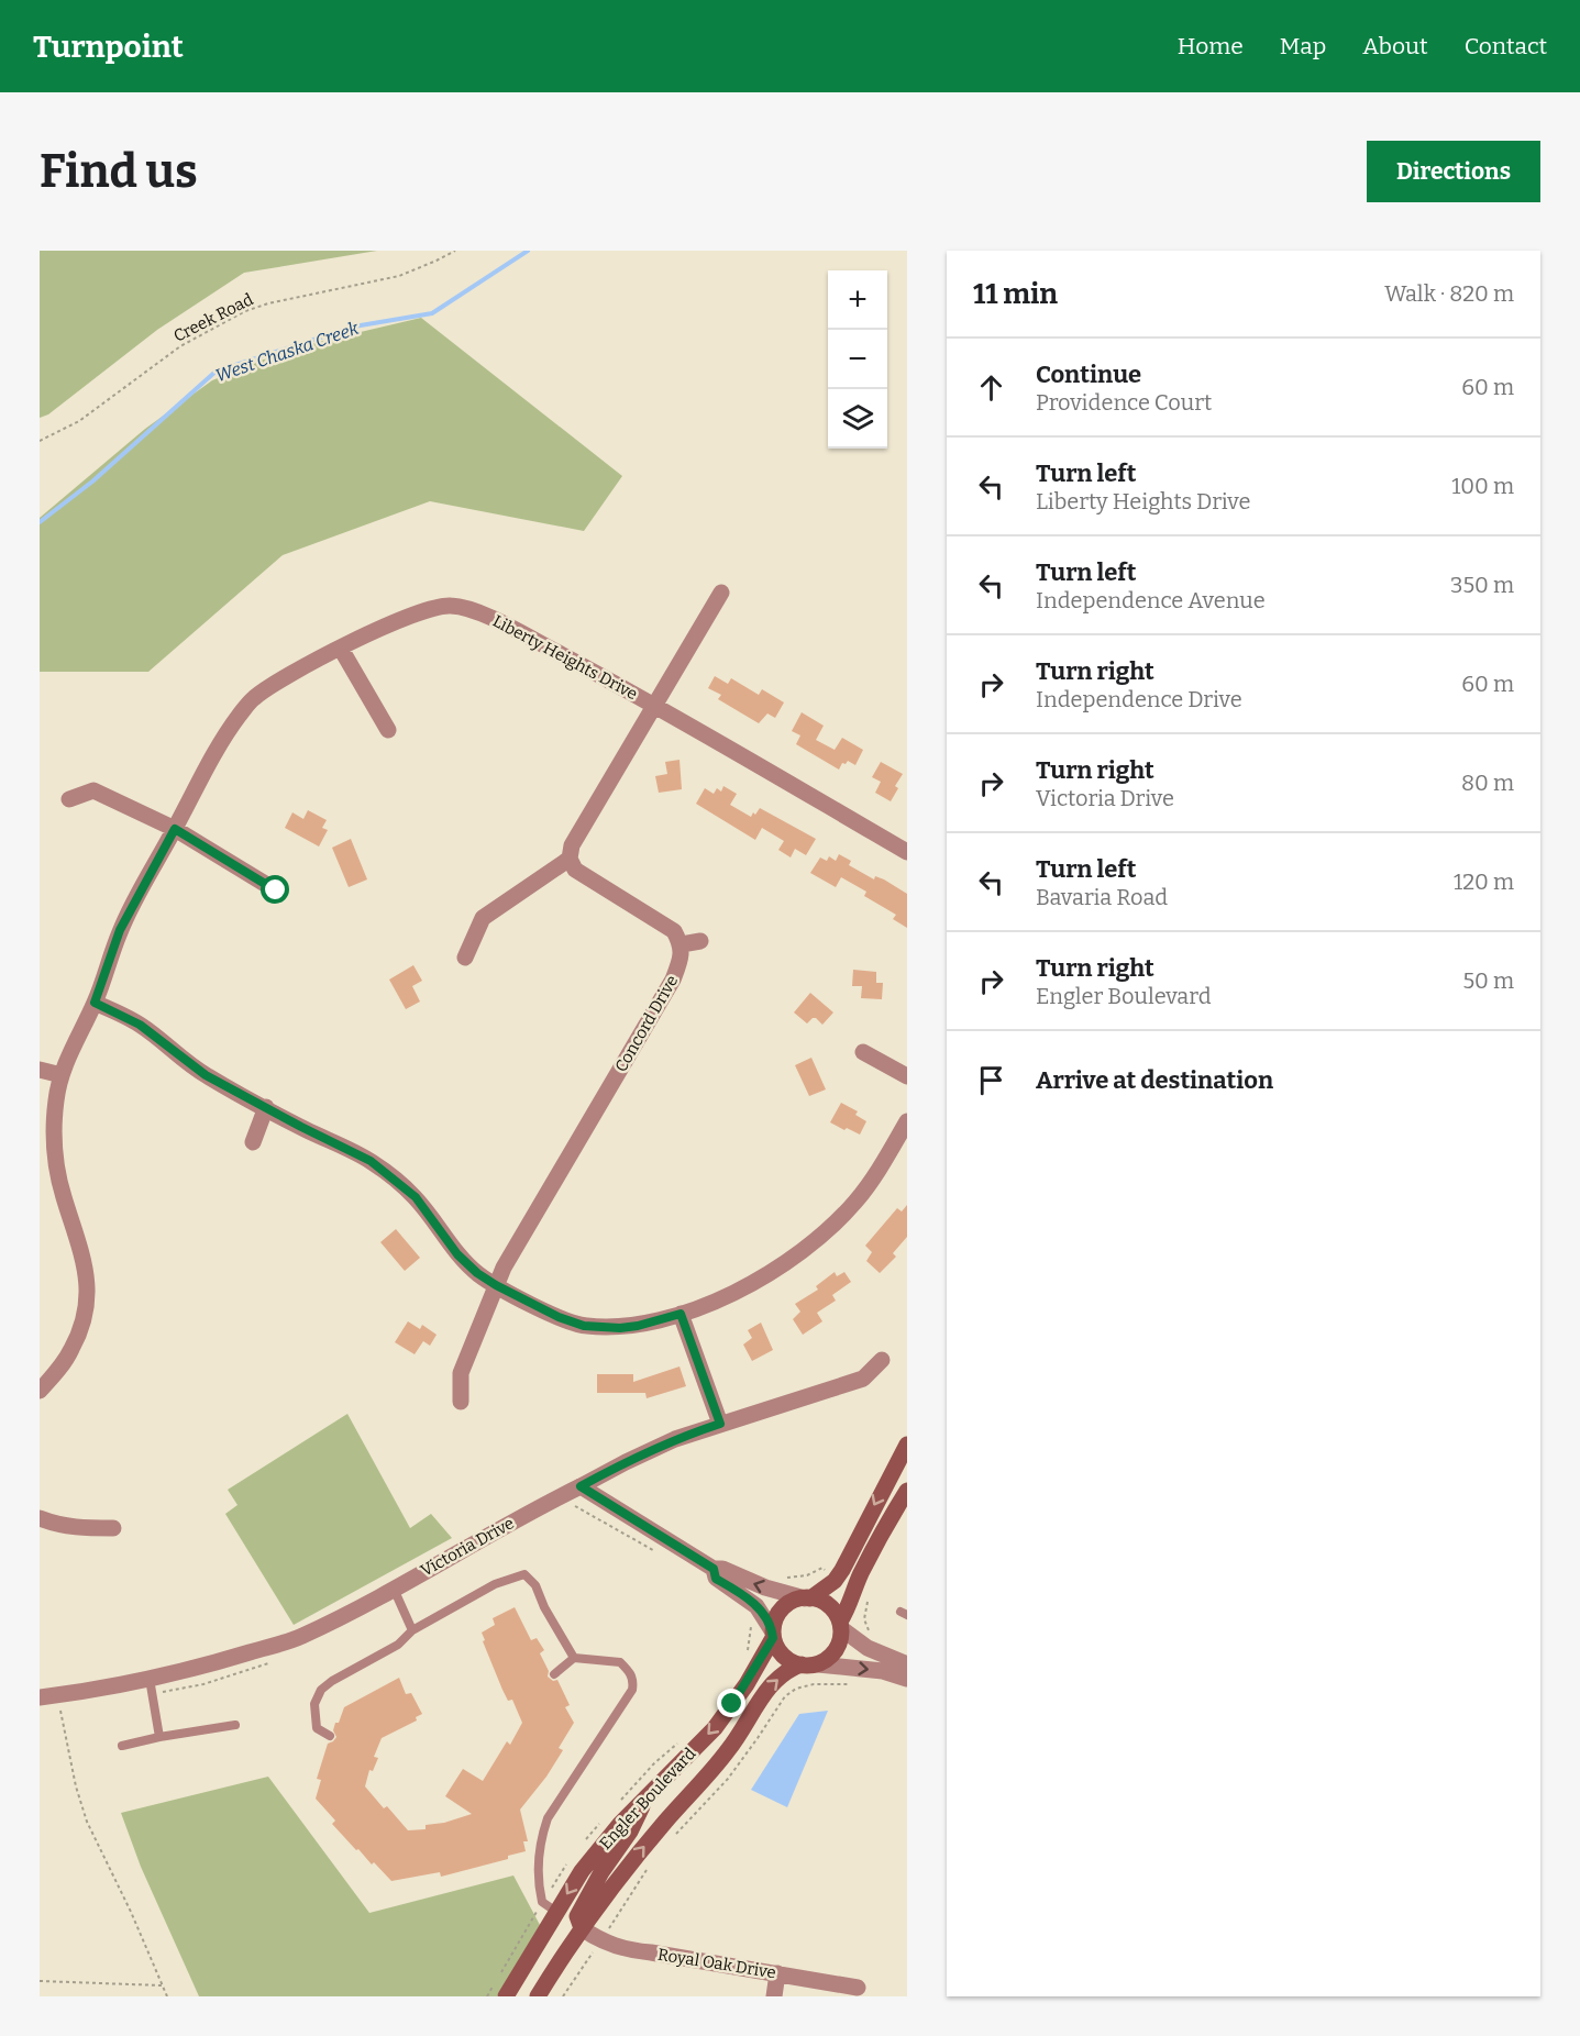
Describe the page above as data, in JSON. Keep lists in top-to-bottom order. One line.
{"streets":{"main road":["Engler Boulevard"],"street":["Liberty Heights Drive","Concord Drive","Victoria Drive","Royal Oak Drive"],"path":["Creek Road"]},"crossings":[["Engler Boulevard","Royal Oak Drive"]],"water":["West Chaska Creek"],"page":{"header":"Turnpoint","nav":["Home","Map","About","Contact"],"buttons":"Directions","title":"Find us","heading":["11 min","Walk · 820 m"],"map_buttons":["+","−"],"list":[["Continue","Providence Court","60 m"],["Turn left","Liberty Heights Drive","100 m"],["Turn left","Independence Avenue","350 m"],["Turn right","Independence Drive","60 m"],["Turn right","Victoria Drive","80 m"],["Turn left","Bavaria Road","120 m"],["Turn right","Engler Boulevard","50 m"],"Arrive at destination"]}}
